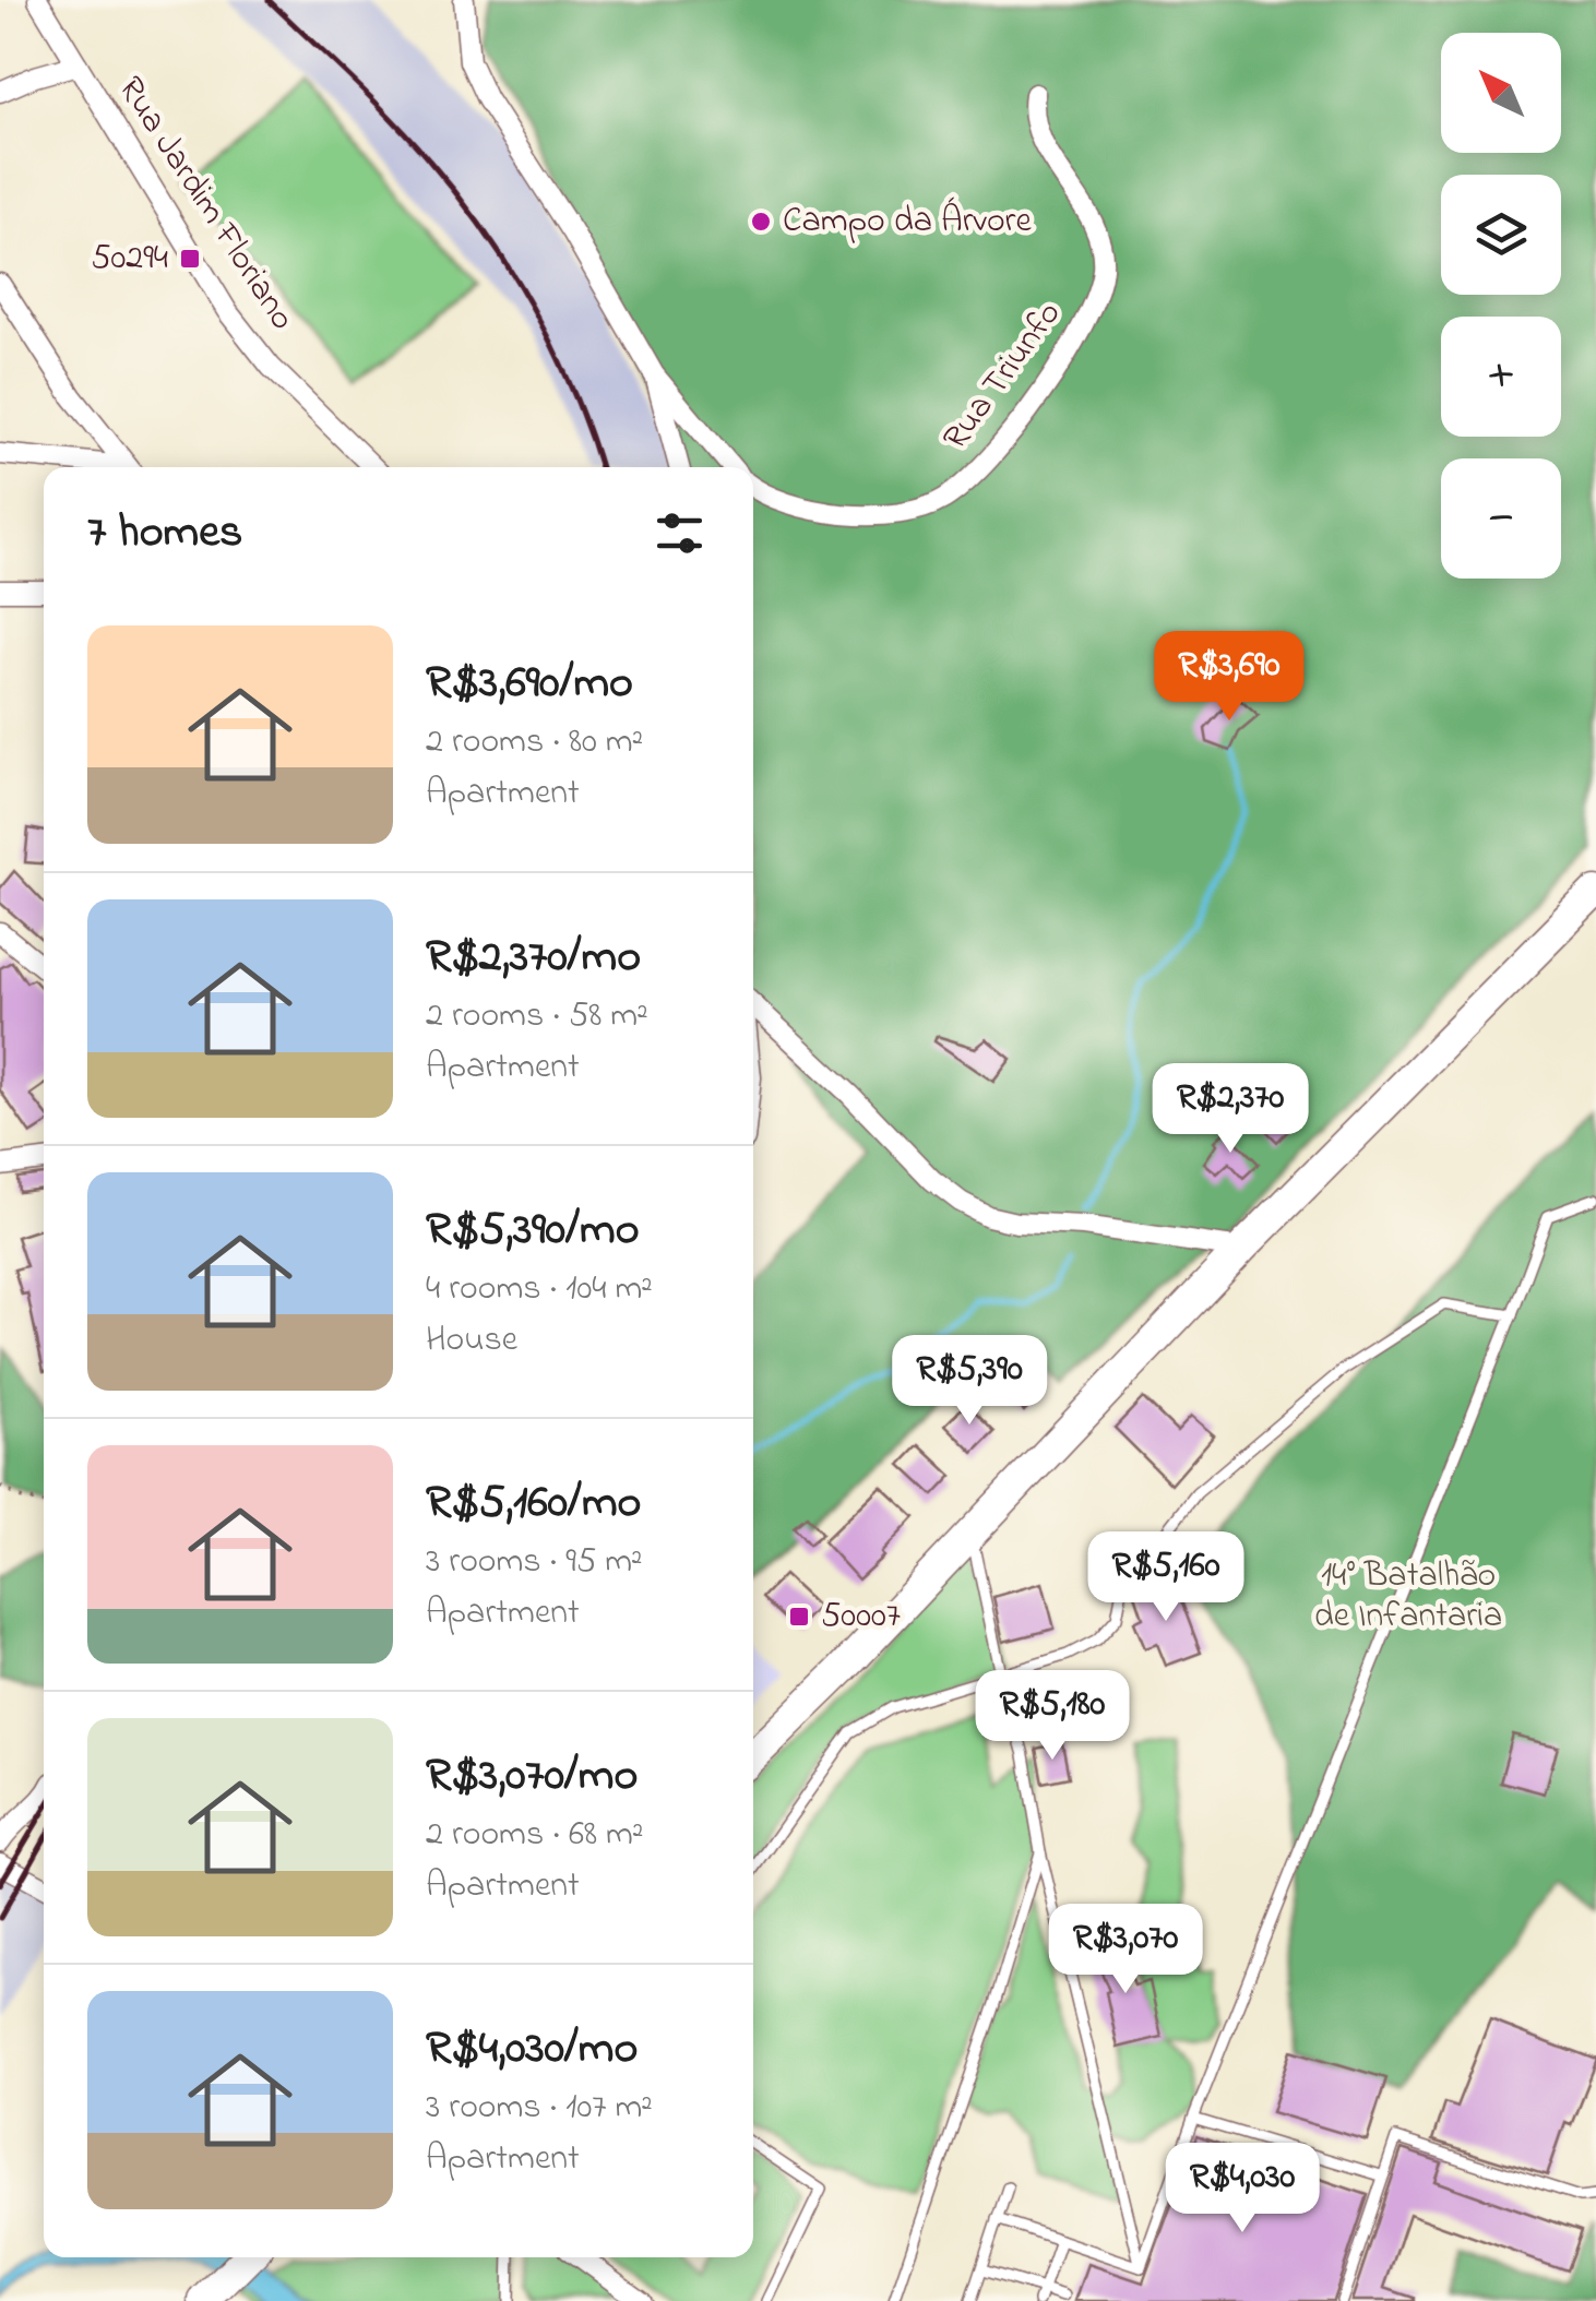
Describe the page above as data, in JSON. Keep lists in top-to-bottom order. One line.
{"streets":{"street":["Rua Jardim Floriano","Rua Triunfo"]},"parks":["14° Batalhão de Infantaria"],"places":{"other":["Campo da Árvore"],"transit":["50294","50007"]},"north":"top left","page":{"map_buttons":["+","−"],"heading":"7 homes","list":[{"name":"R$3,690/mo","note":"2 rooms · 80 m² · Apartment"},{"name":"R$2,370/mo","note":"2 rooms · 58 m² · Apartment"},{"name":"R$5,390/mo","note":"4 rooms · 104 m² · House"},{"name":"R$5,160/mo","note":"3 rooms · 95 m² · Apartment"},{"name":"R$3,070/mo","note":"2 rooms · 68 m² · Apartment"},{"name":"R$4,030/mo","note":"3 rooms · 107 m² · Apartment"}],"price":["R$3,690","R$2,370","R$5,390","R$5,160","R$5,180","R$3,070","R$4,030"]}}
